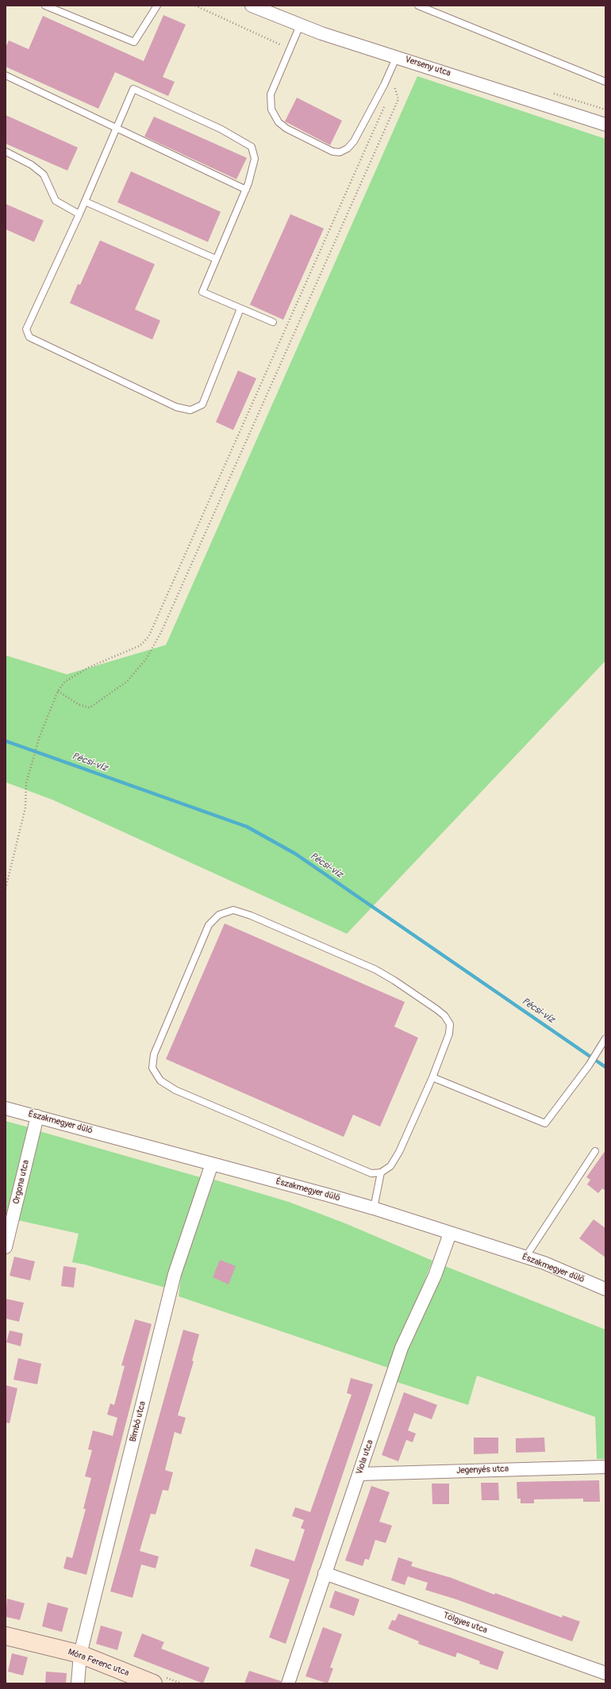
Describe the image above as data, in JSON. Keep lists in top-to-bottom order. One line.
{"streets":{"street":["Verseny utca","Északmegyer dűlő","Orgona utca","Bimbó utca","Viola utca","Jegenyés utca","Tölgyes utca","Móra Ferenc utca"]},"crossings":[["Északmegyer dűlő","Orgona utca"],["Északmegyer dűlő","Bimbó utca"],["Északmegyer dűlő","Viola utca"],["Bimbó utca","Móra Ferenc utca"],["Viola utca","Jegenyés utca"],["Viola utca","Tölgyes utca"]],"water":["Pécsi-víz"]}
